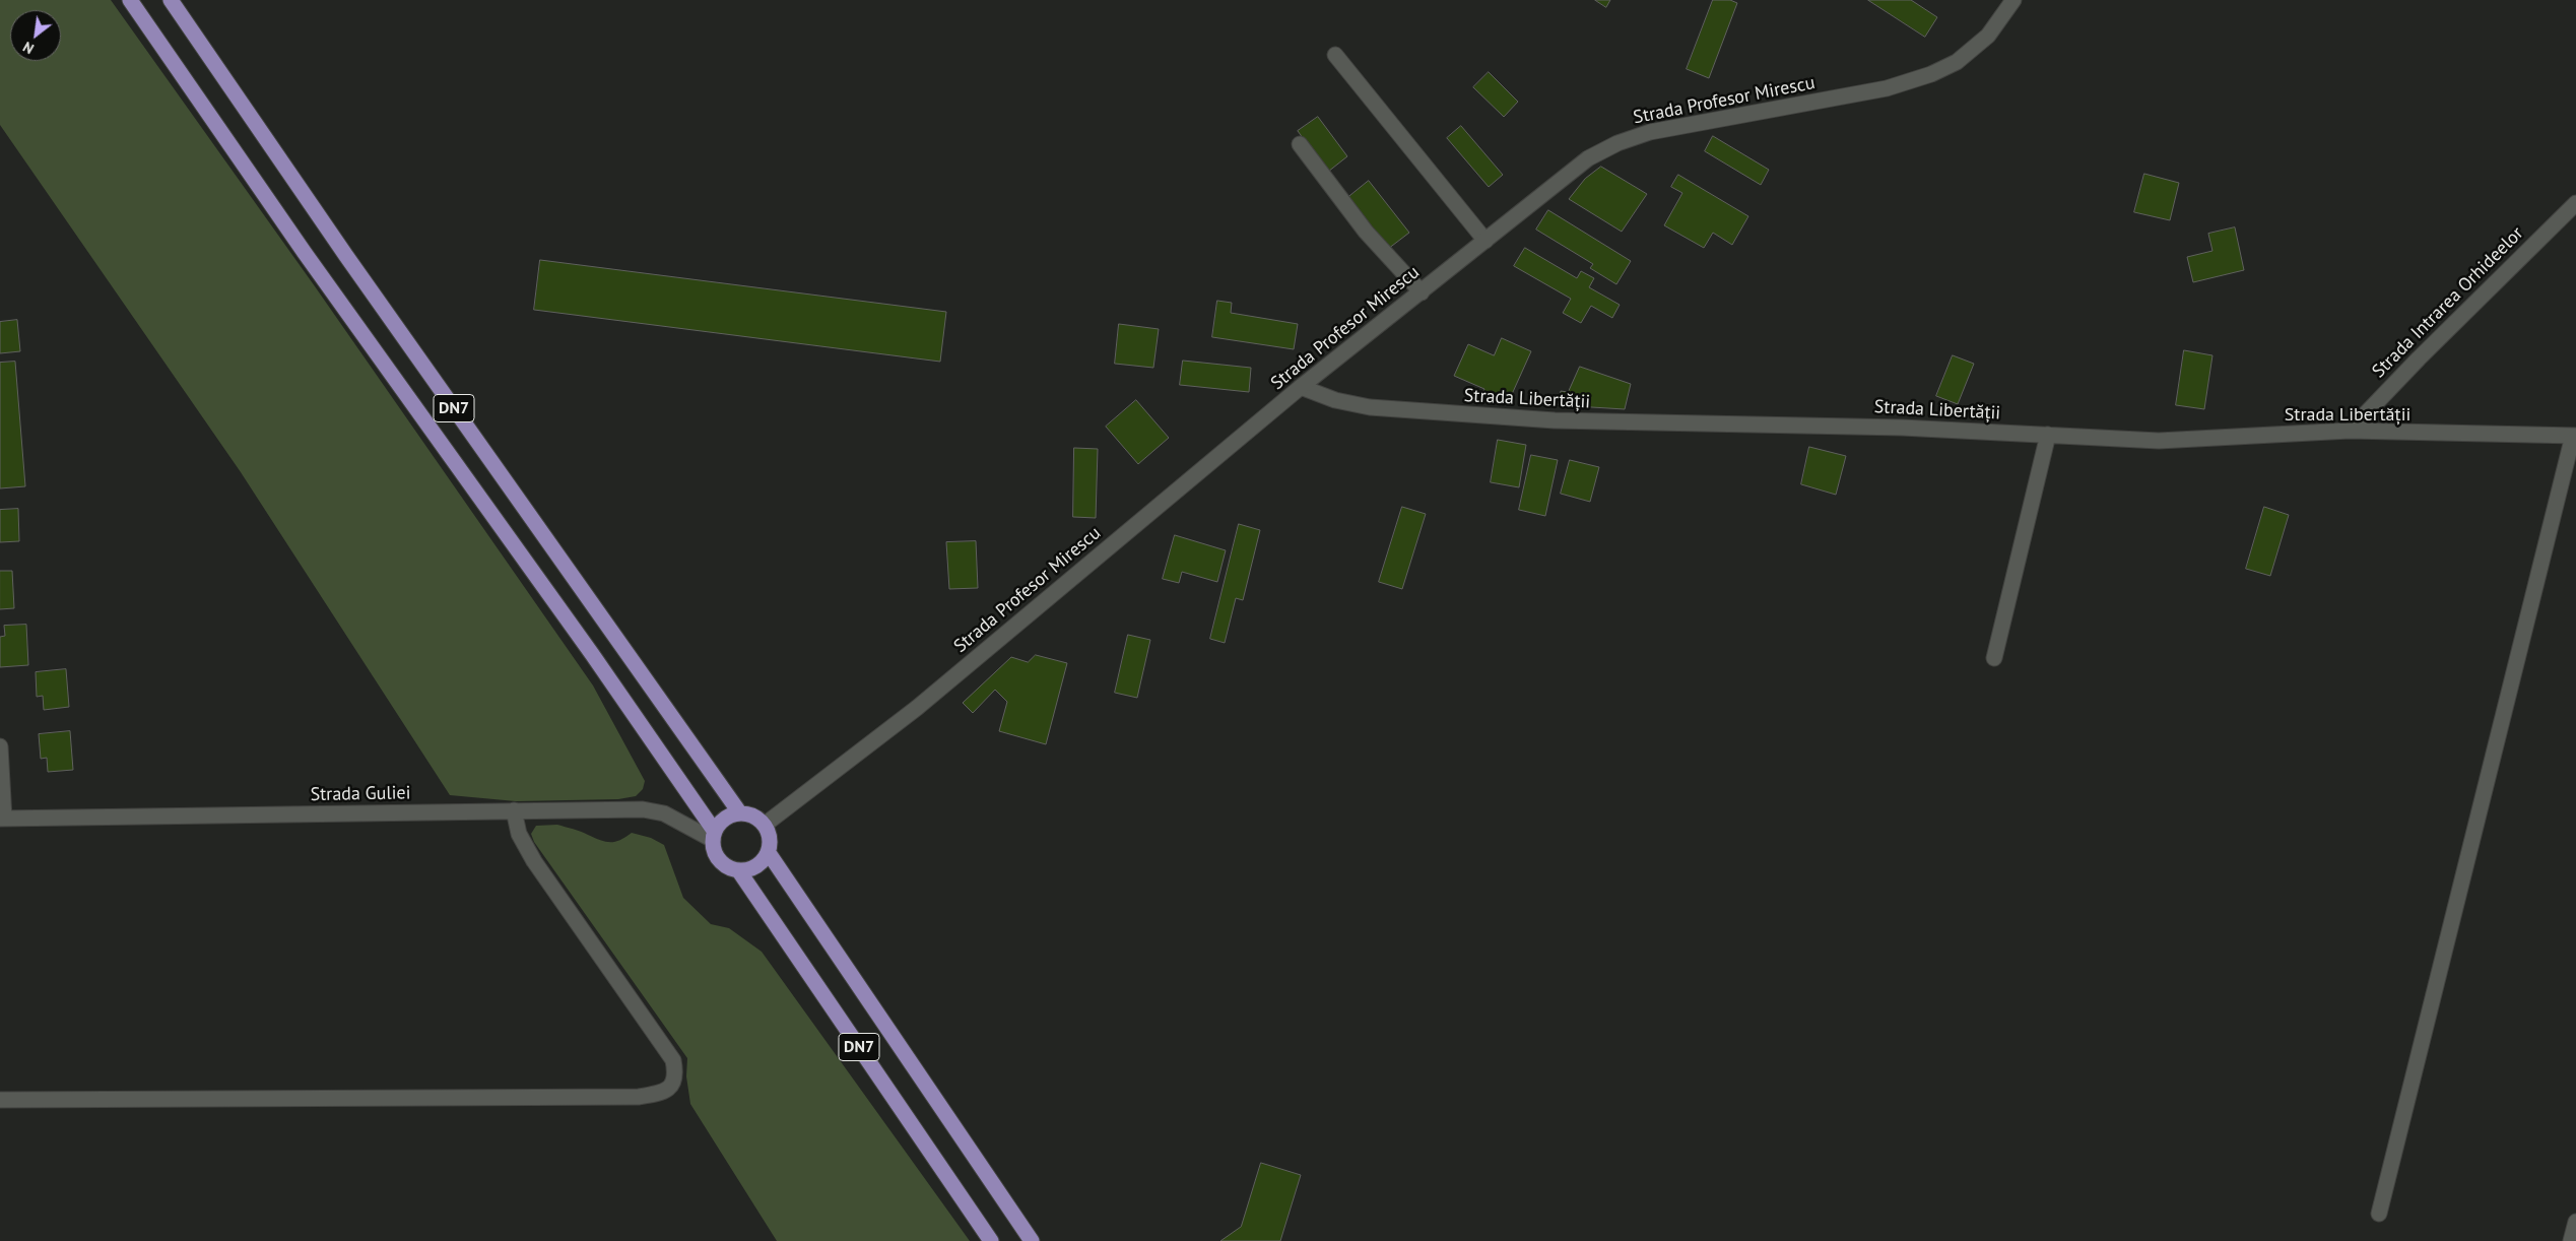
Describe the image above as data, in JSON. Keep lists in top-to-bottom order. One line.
{"streets":{"main road":["DN7"],"street":["Strada Profesor Mirescu","Strada Intrarea Orhideelor","Strada Libertății","Strada Guliei"]},"crossings":[["Strada Profesor Mirescu","Strada Libertății"],["Strada Profesor Mirescu","DN7"],["Strada Profesor Mirescu","Strada Guliei"],["Strada Intrarea Orhideelor","Strada Libertății"],["DN7","Strada Guliei"]],"north":"bottom left"}
